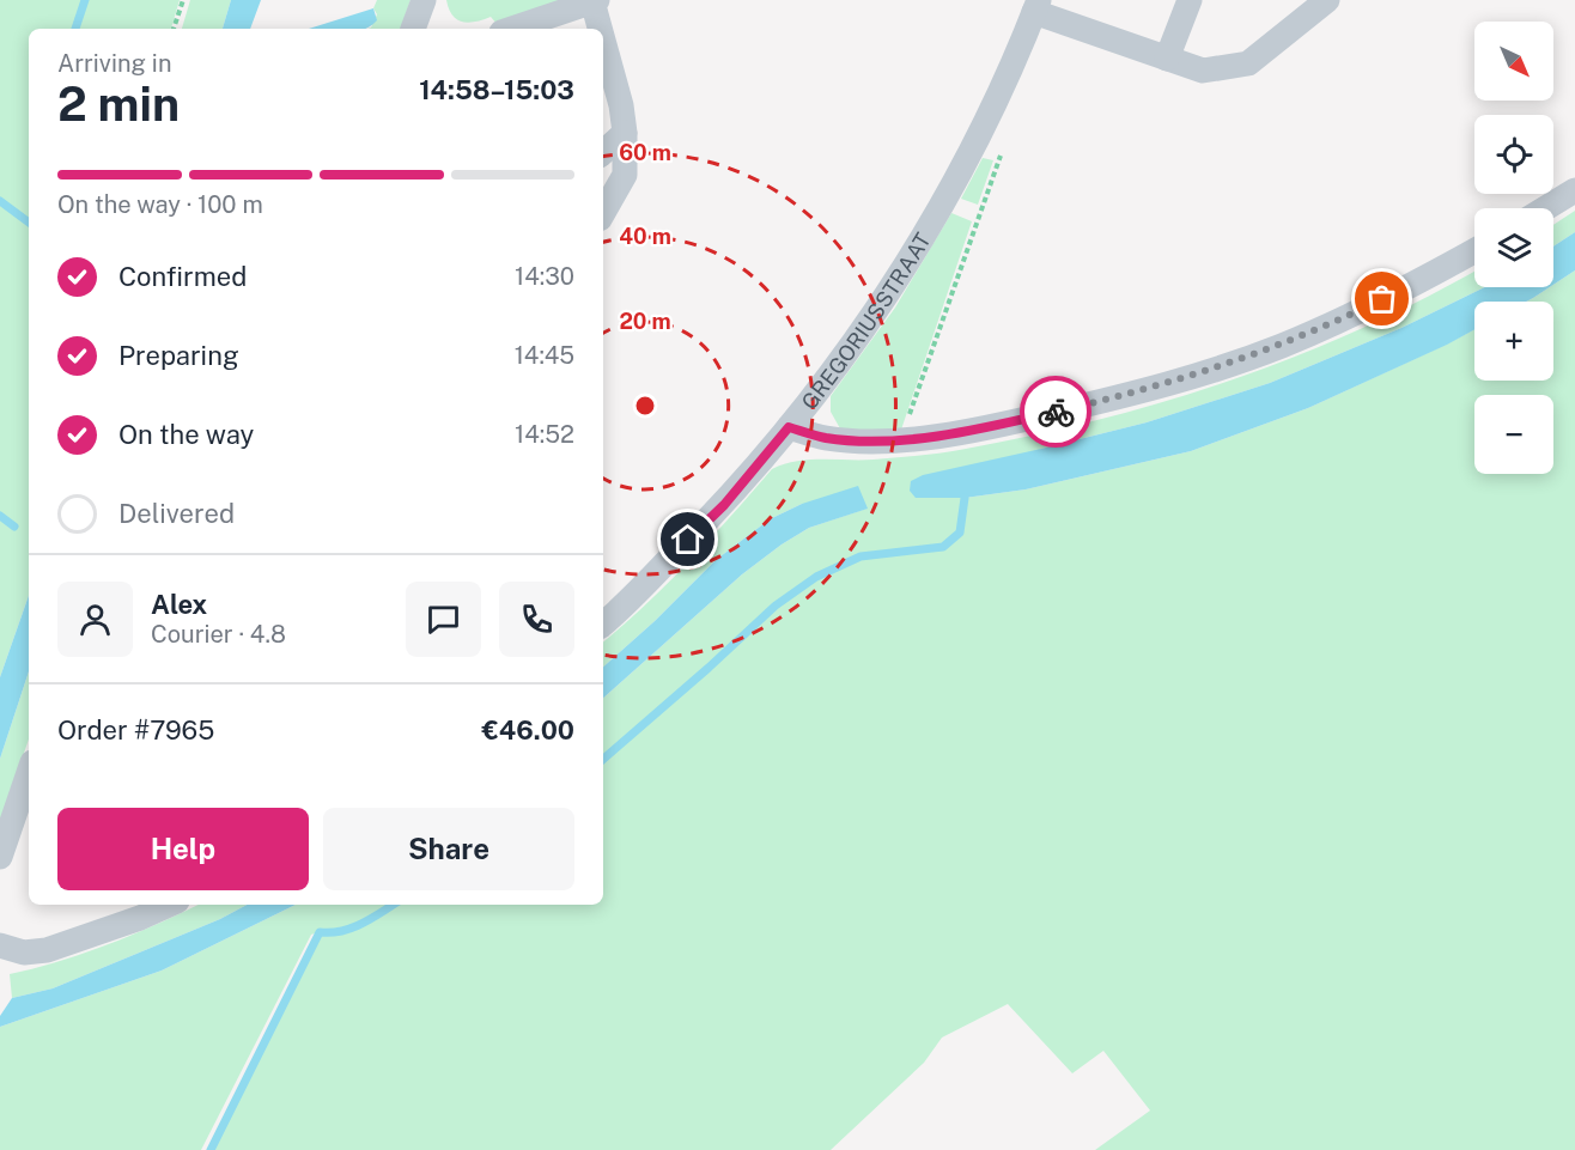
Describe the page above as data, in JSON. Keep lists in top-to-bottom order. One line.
{"streets":{"street":["GREGORIUSSTRAAT"]},"north":"bottom right","page":{"map_buttons":["+","−"],"heading":["2 min","Arriving in","14:58–15:03"],"panel":["Alex","Courier · 4.8","Order #7965","€46.00"],"bar":"On the way · 100 m","list":[["Confirmed","14:30"],["Preparing","14:45"],["On the way","14:52"],"Delivered"],"buttons":["Help","Share"]},"rings":["60 m","40 m","20 m"]}
